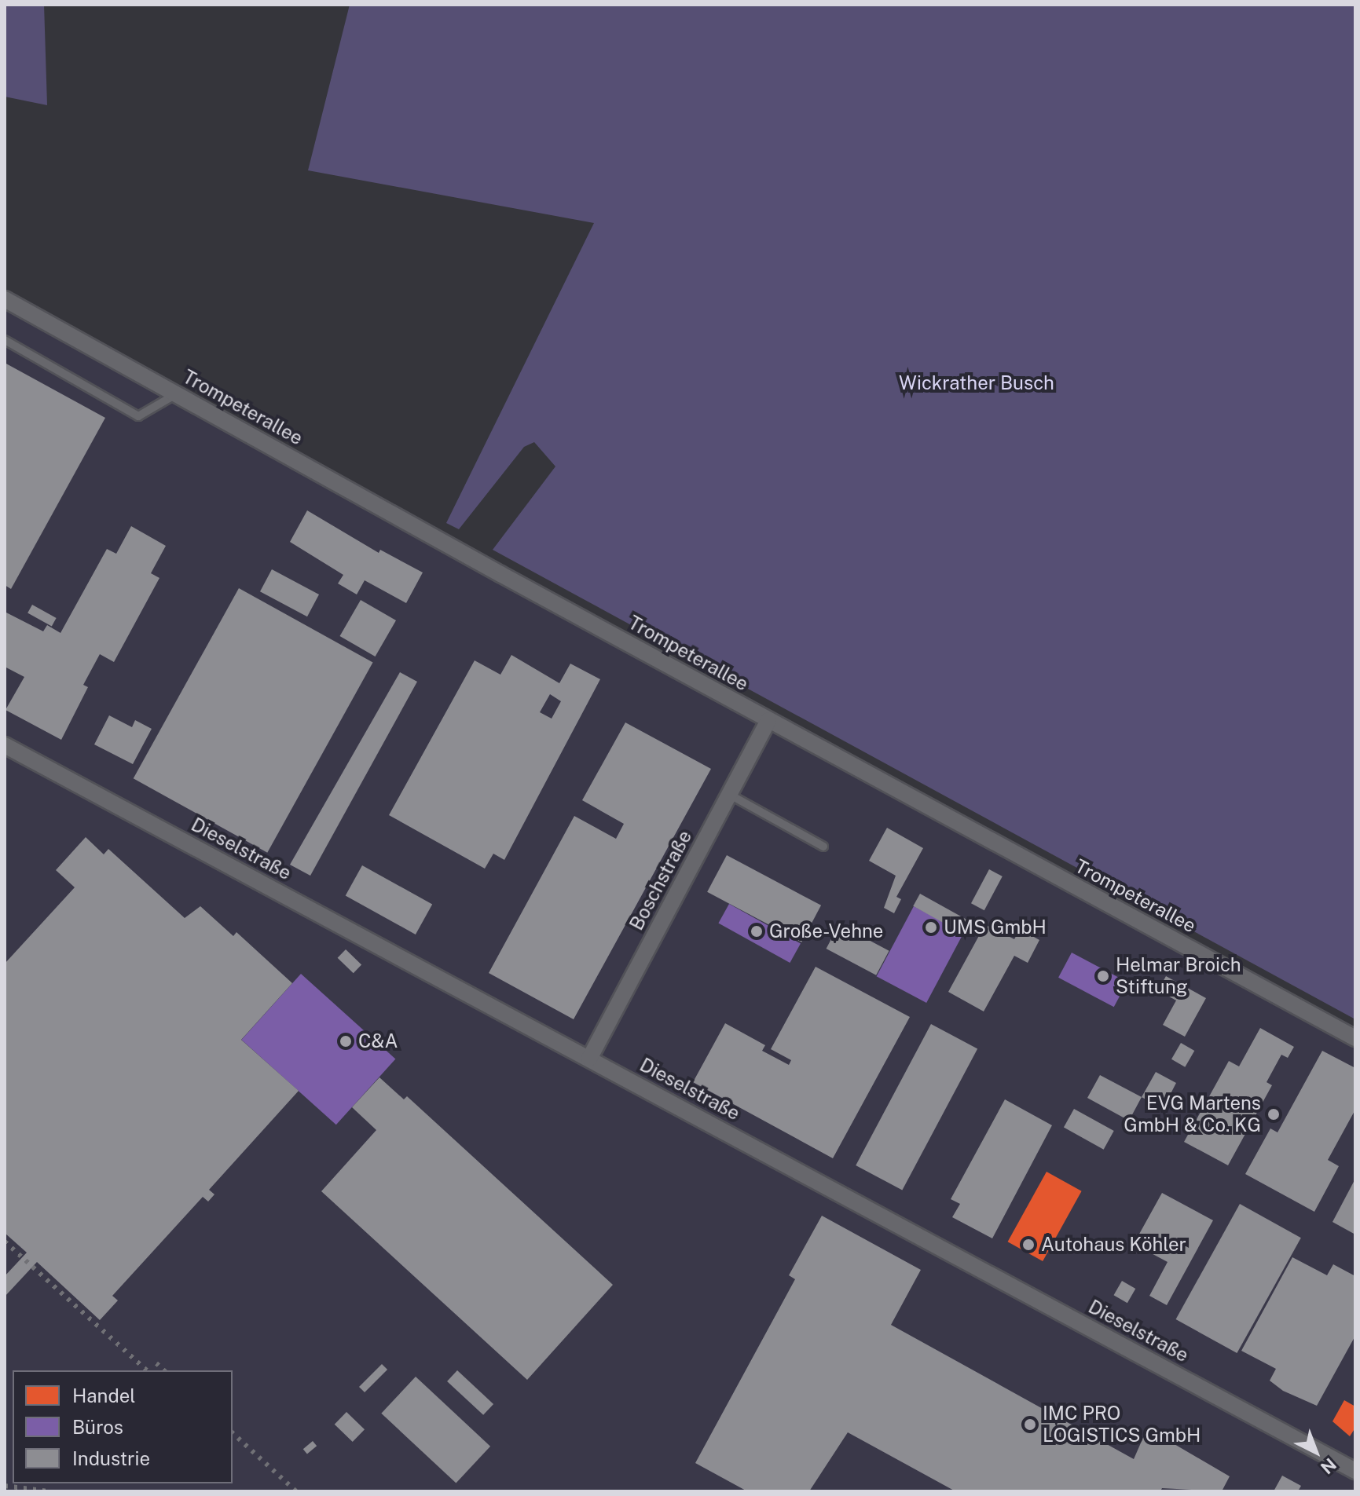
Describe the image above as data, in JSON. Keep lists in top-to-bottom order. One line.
{"streets":{"street":["Trompeterallee","Dieselstraße","Boschstraße"]},"crossings":[["Trompeterallee","Boschstraße"],["Dieselstraße","Boschstraße"]],"parks":["Wickrather Busch"],"places":["UMS GmbH","Große-Vehne","Helmar Broich Stiftung","C&A","EVG Martens GmbH & Co. KG","Autohaus Köhler","IMC PRO LOGISTICS GmbH"],"legend":["Handel","Büros","Industrie"],"north":"bottom right"}
